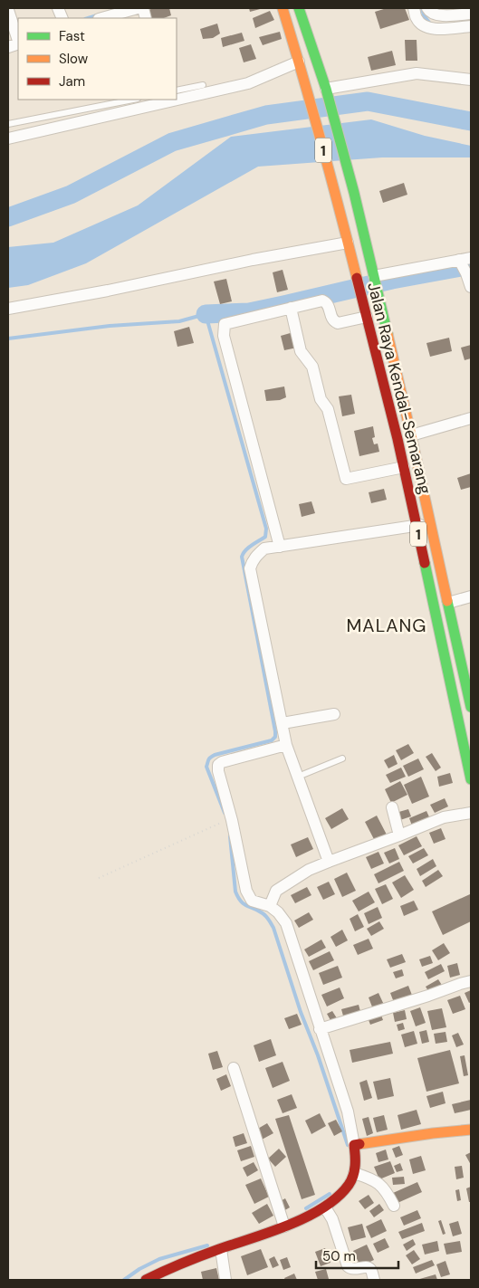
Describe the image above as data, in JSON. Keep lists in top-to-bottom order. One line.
{"streets":{"main road":["1","Jalan Raya Kendal-Semarang"]},"districts":["MALANG"],"legend":["Fast","Slow","Jam"],"scale_bar":"50 m"}
